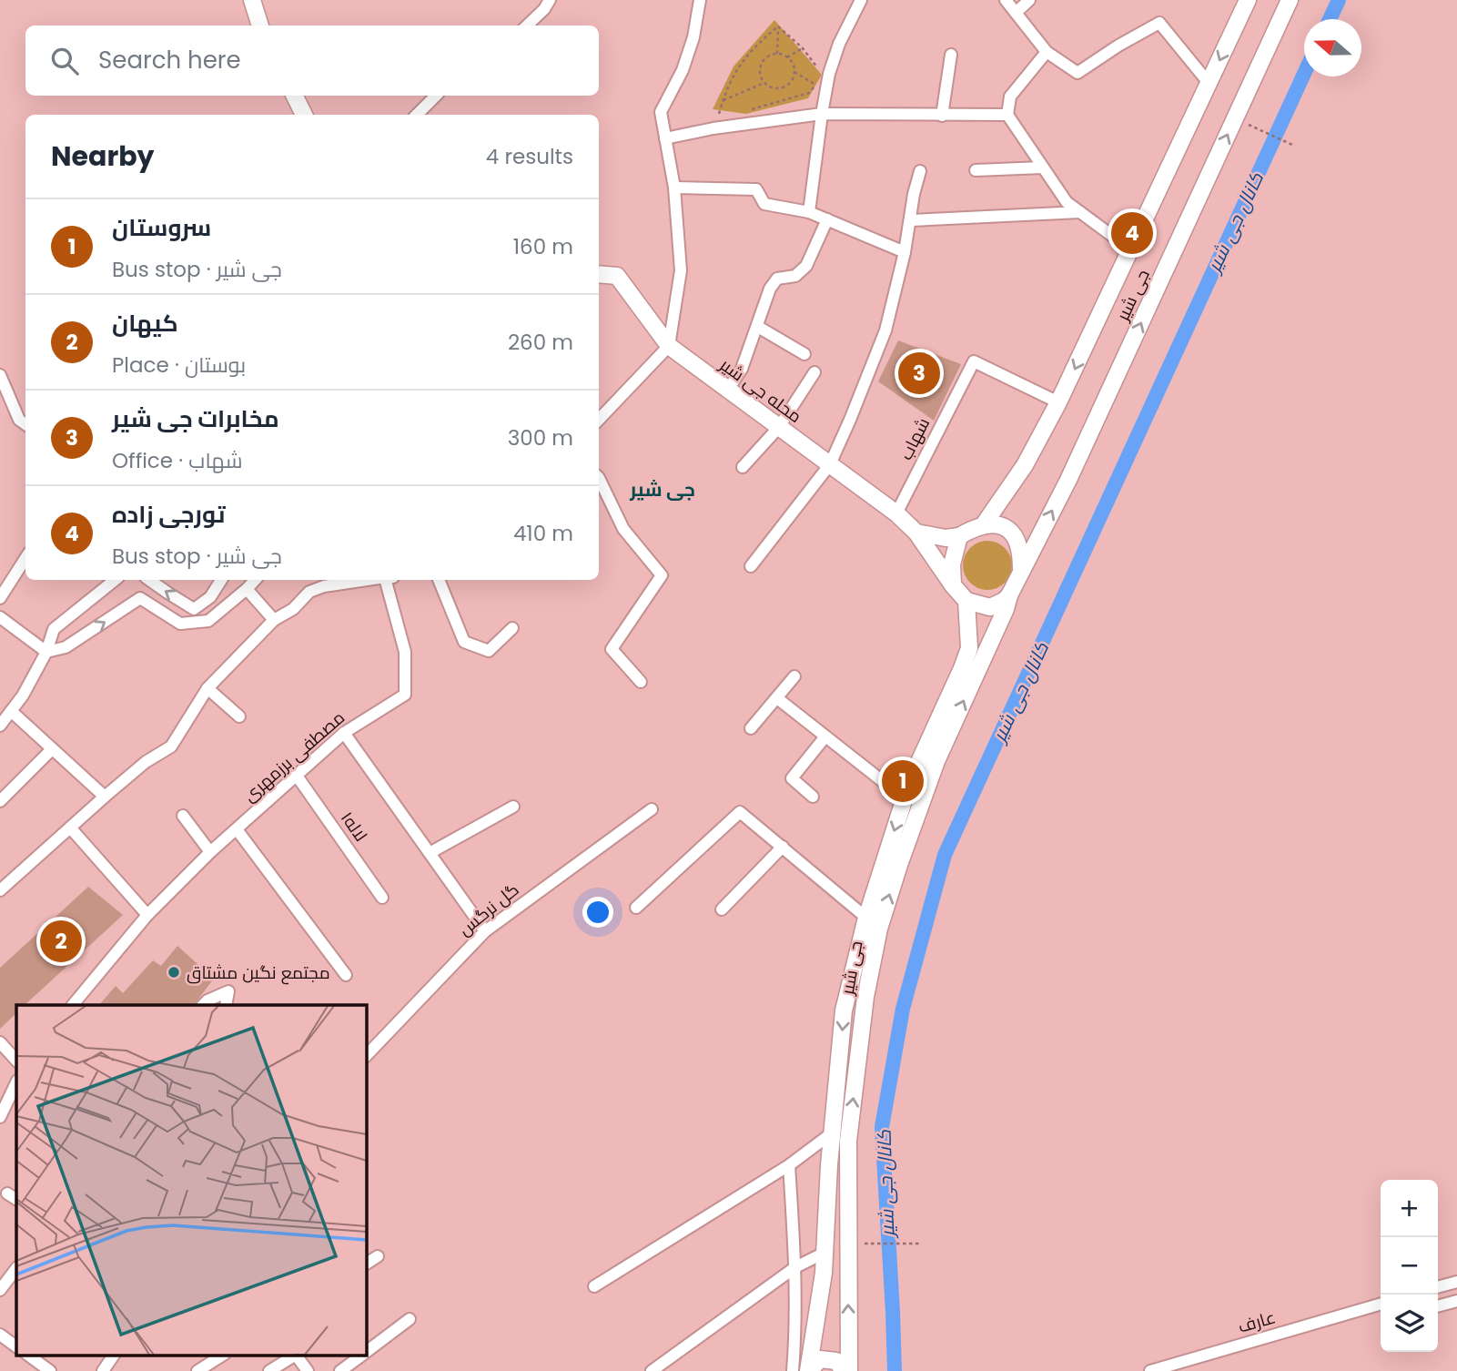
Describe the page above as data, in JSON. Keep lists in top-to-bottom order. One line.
{"streets":{"main road":["جی شیر","محله جی شیر"],"street":["شهاب","مصطفی برزمهری","لاله۱","گل نرگس","عارف"]},"crossings":[["جی شیر","محله جی شیر"],["جی شیر","شهاب"],["محله جی شیر","شهاب"],["مصطفی برزمهری","لاله۱"]],"districts":["جی شیر"],"water":["کانال جی شیر"],"places":["مجتمع نگین مشتاق"],"north":"left","page":{"search":"Search here","heading":["Nearby","4 results"],"list":[{"mark":"1","name":"سروستان","note":"Bus stop · جی شیر","value":"160 m"},{"mark":"2","name":"کیهان","note":"Place · بوستان","value":"260 m"},{"mark":"3","name":"مخابرات جی شیر","note":"Office · شهاب","value":"300 m"},{"mark":"4","name":"تورجی زاده","note":"Bus stop · جی شیر","value":"410 m"}],"pins":["4","3","1","2"],"map_buttons":["+","−"]}}
